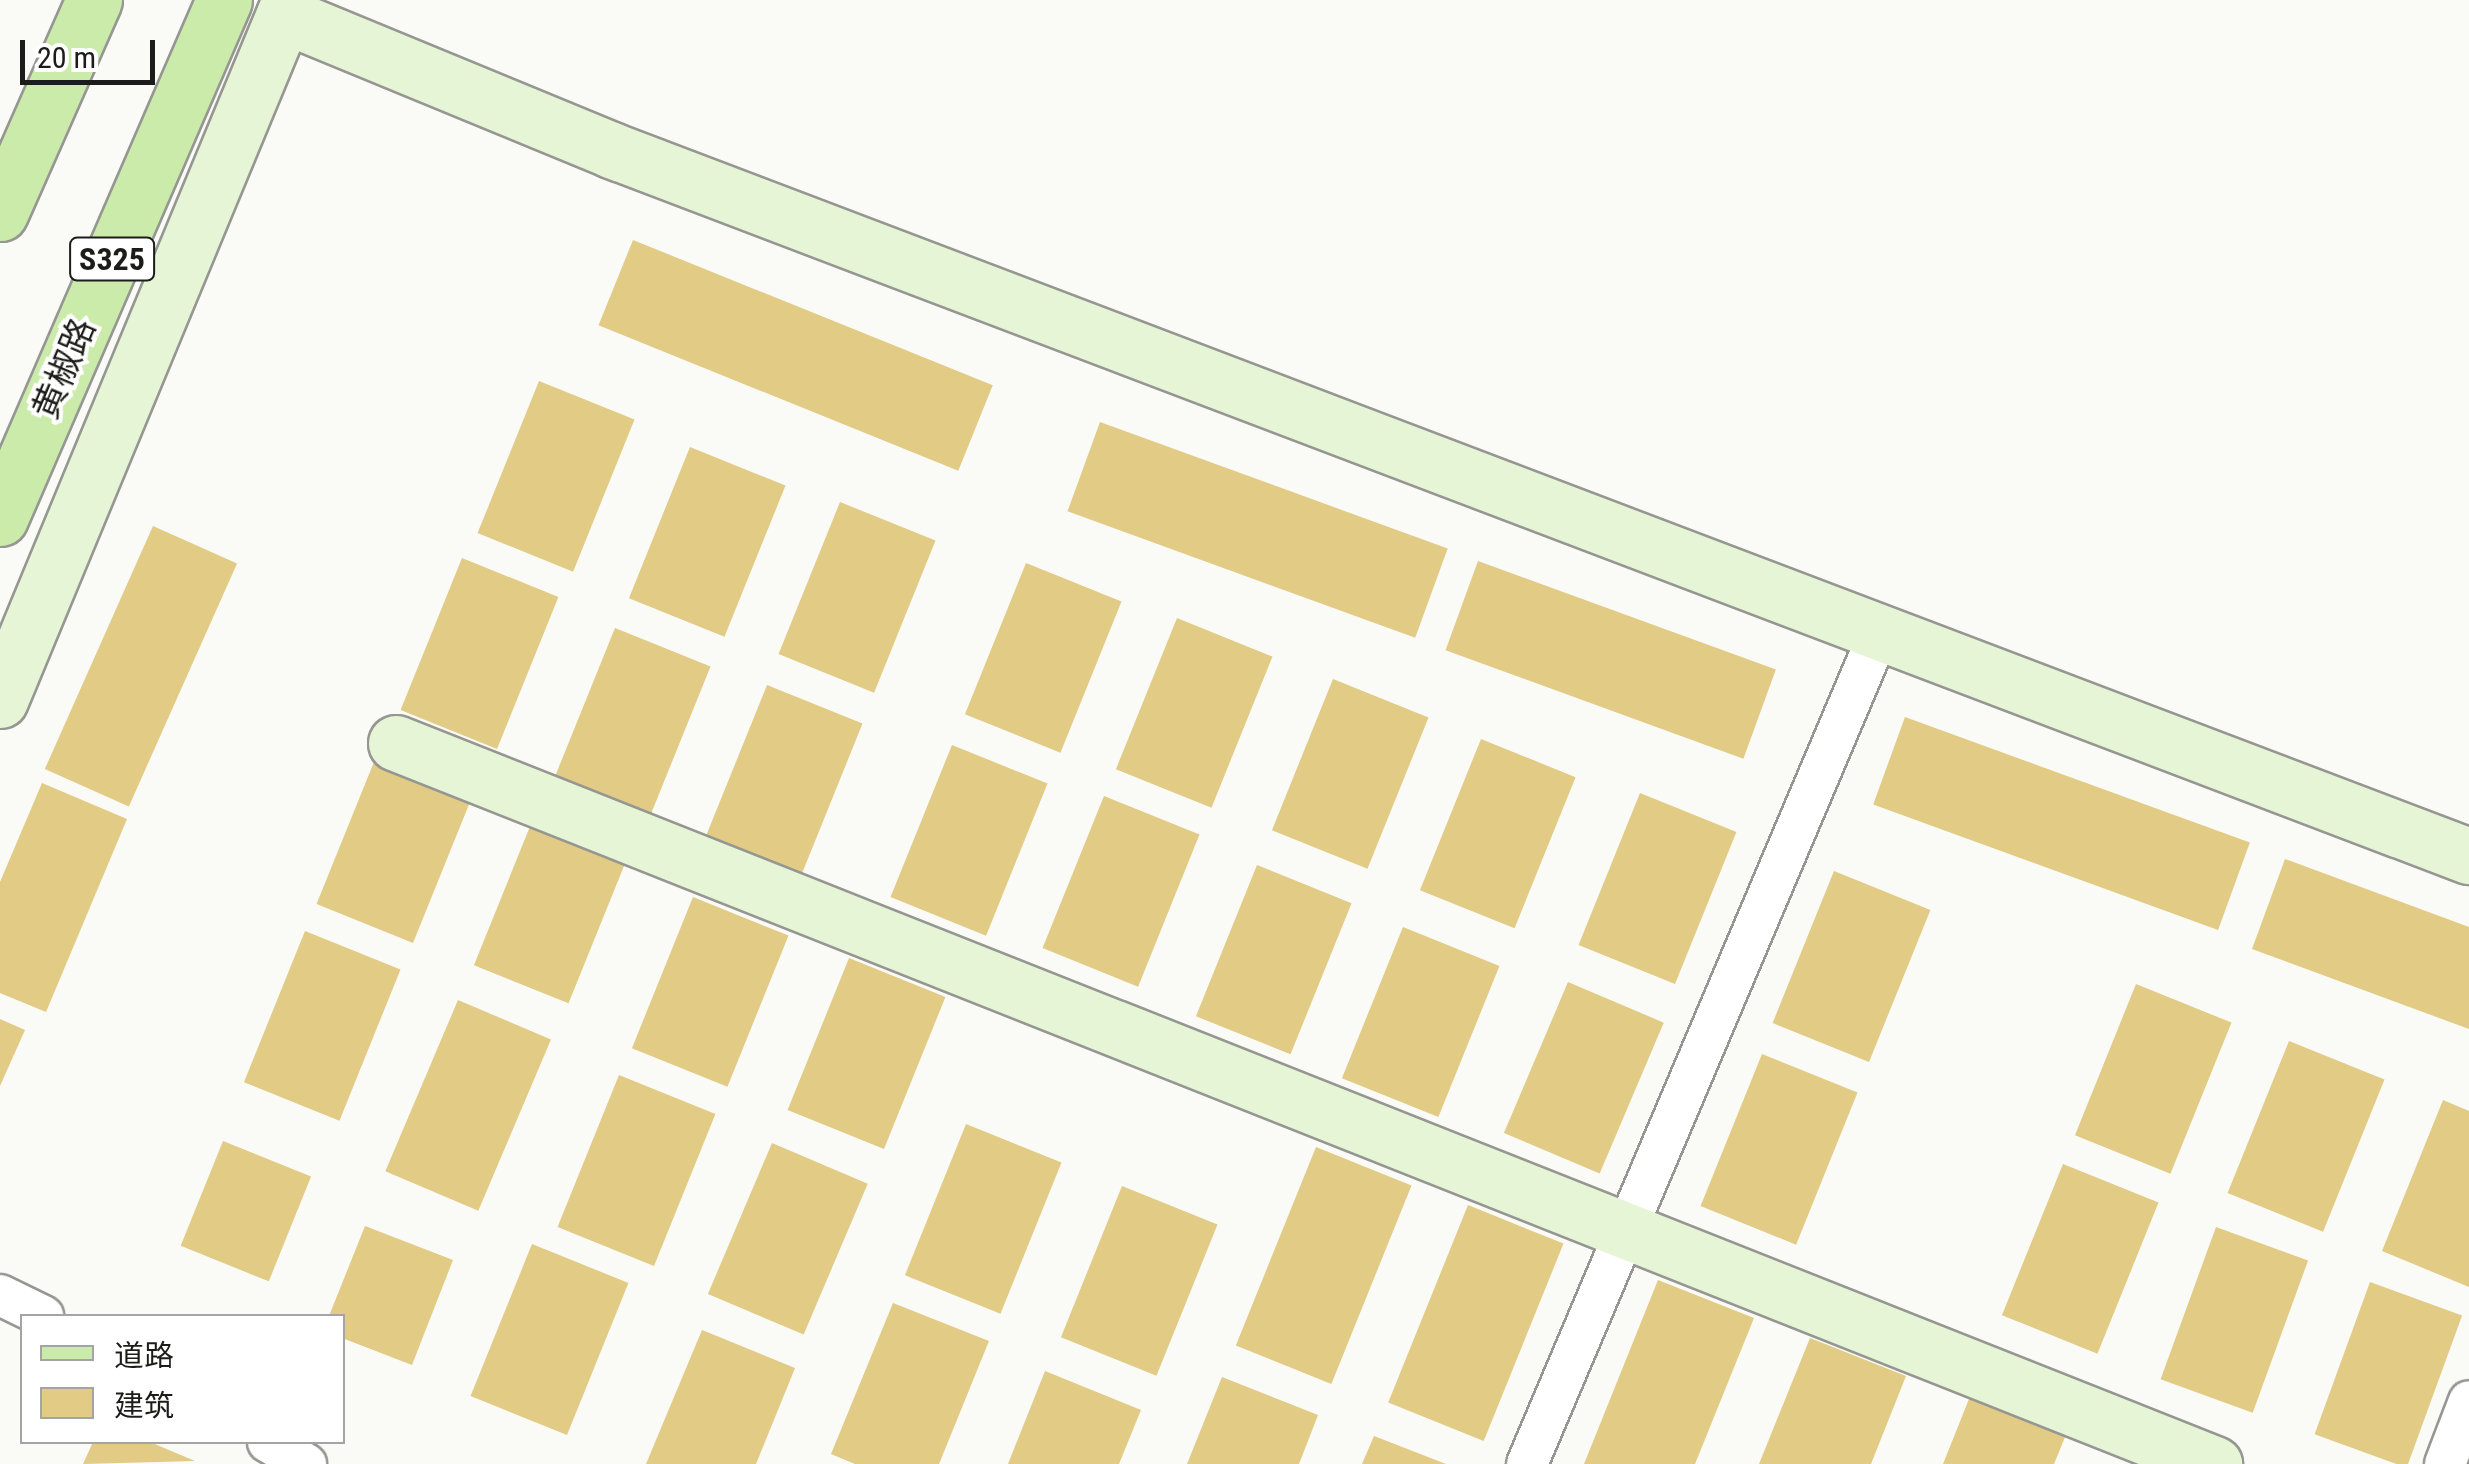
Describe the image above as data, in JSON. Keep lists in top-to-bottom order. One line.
{"streets":{"main road":["S325","黄椒路"]},"legend":["道路","建筑"],"scale_bar":"20 m"}
